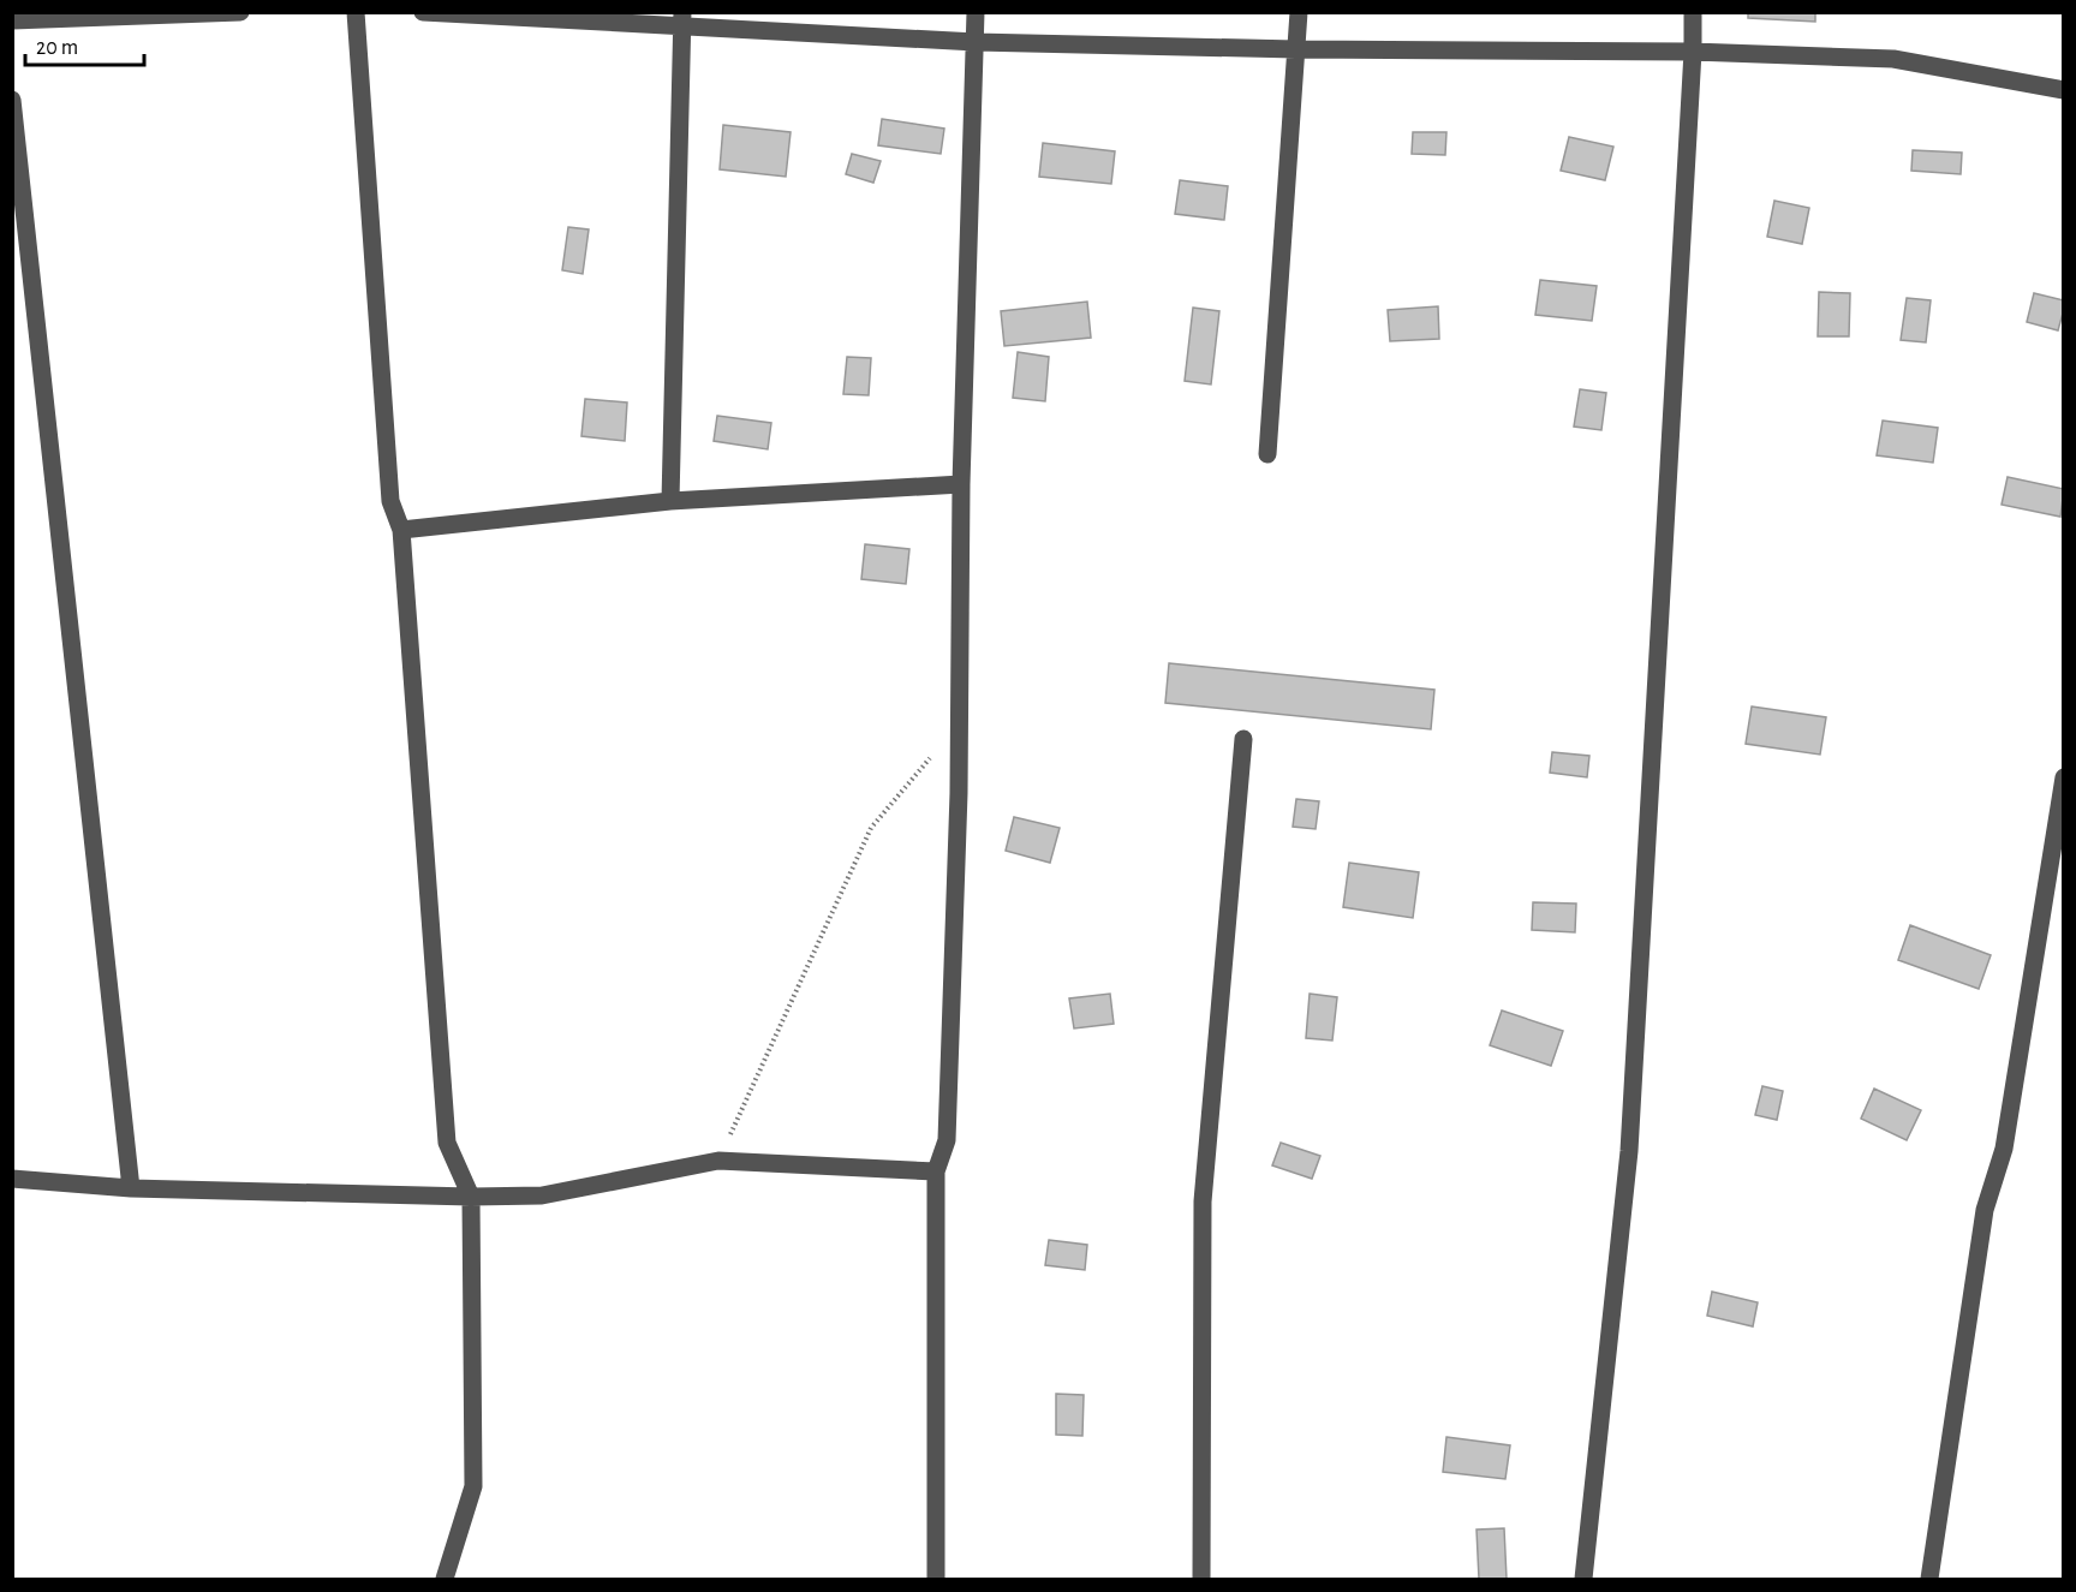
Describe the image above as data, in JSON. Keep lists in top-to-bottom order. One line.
{"scale_bar":"20 m"}
